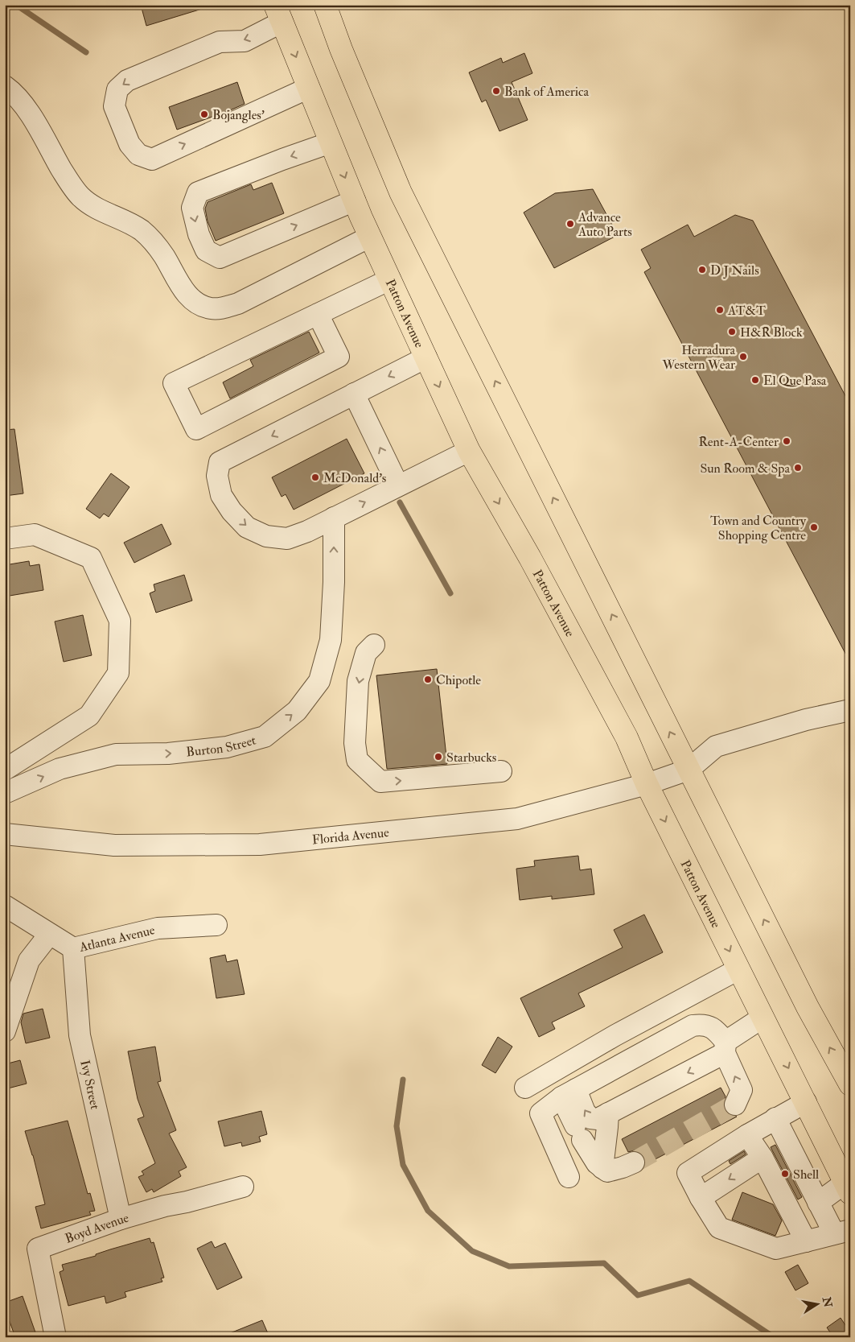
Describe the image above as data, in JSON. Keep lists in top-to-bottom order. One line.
{"streets":{"main road":["Patton Avenue"],"street":["Burton Street","Florida Avenue","Atlanta Avenue","Ivy Street","Boyd Avenue"]},"crossings":[["Patton Avenue","Florida Avenue"],["Atlanta Avenue","Ivy Street"],["Ivy Street","Boyd Avenue"]],"one_way":["Burton Street"],"places":["Bank of America","Bojangles'","Advance Auto Parts","D J Nails","AT&T","H&R Block","Herradura Western Wear","El Que Pasa","Rent-A-Center","Sun Room & Spa","McDonald's","Town and Country Shopping Centre","Chipotle","Starbucks","Shell"],"north":"right"}
